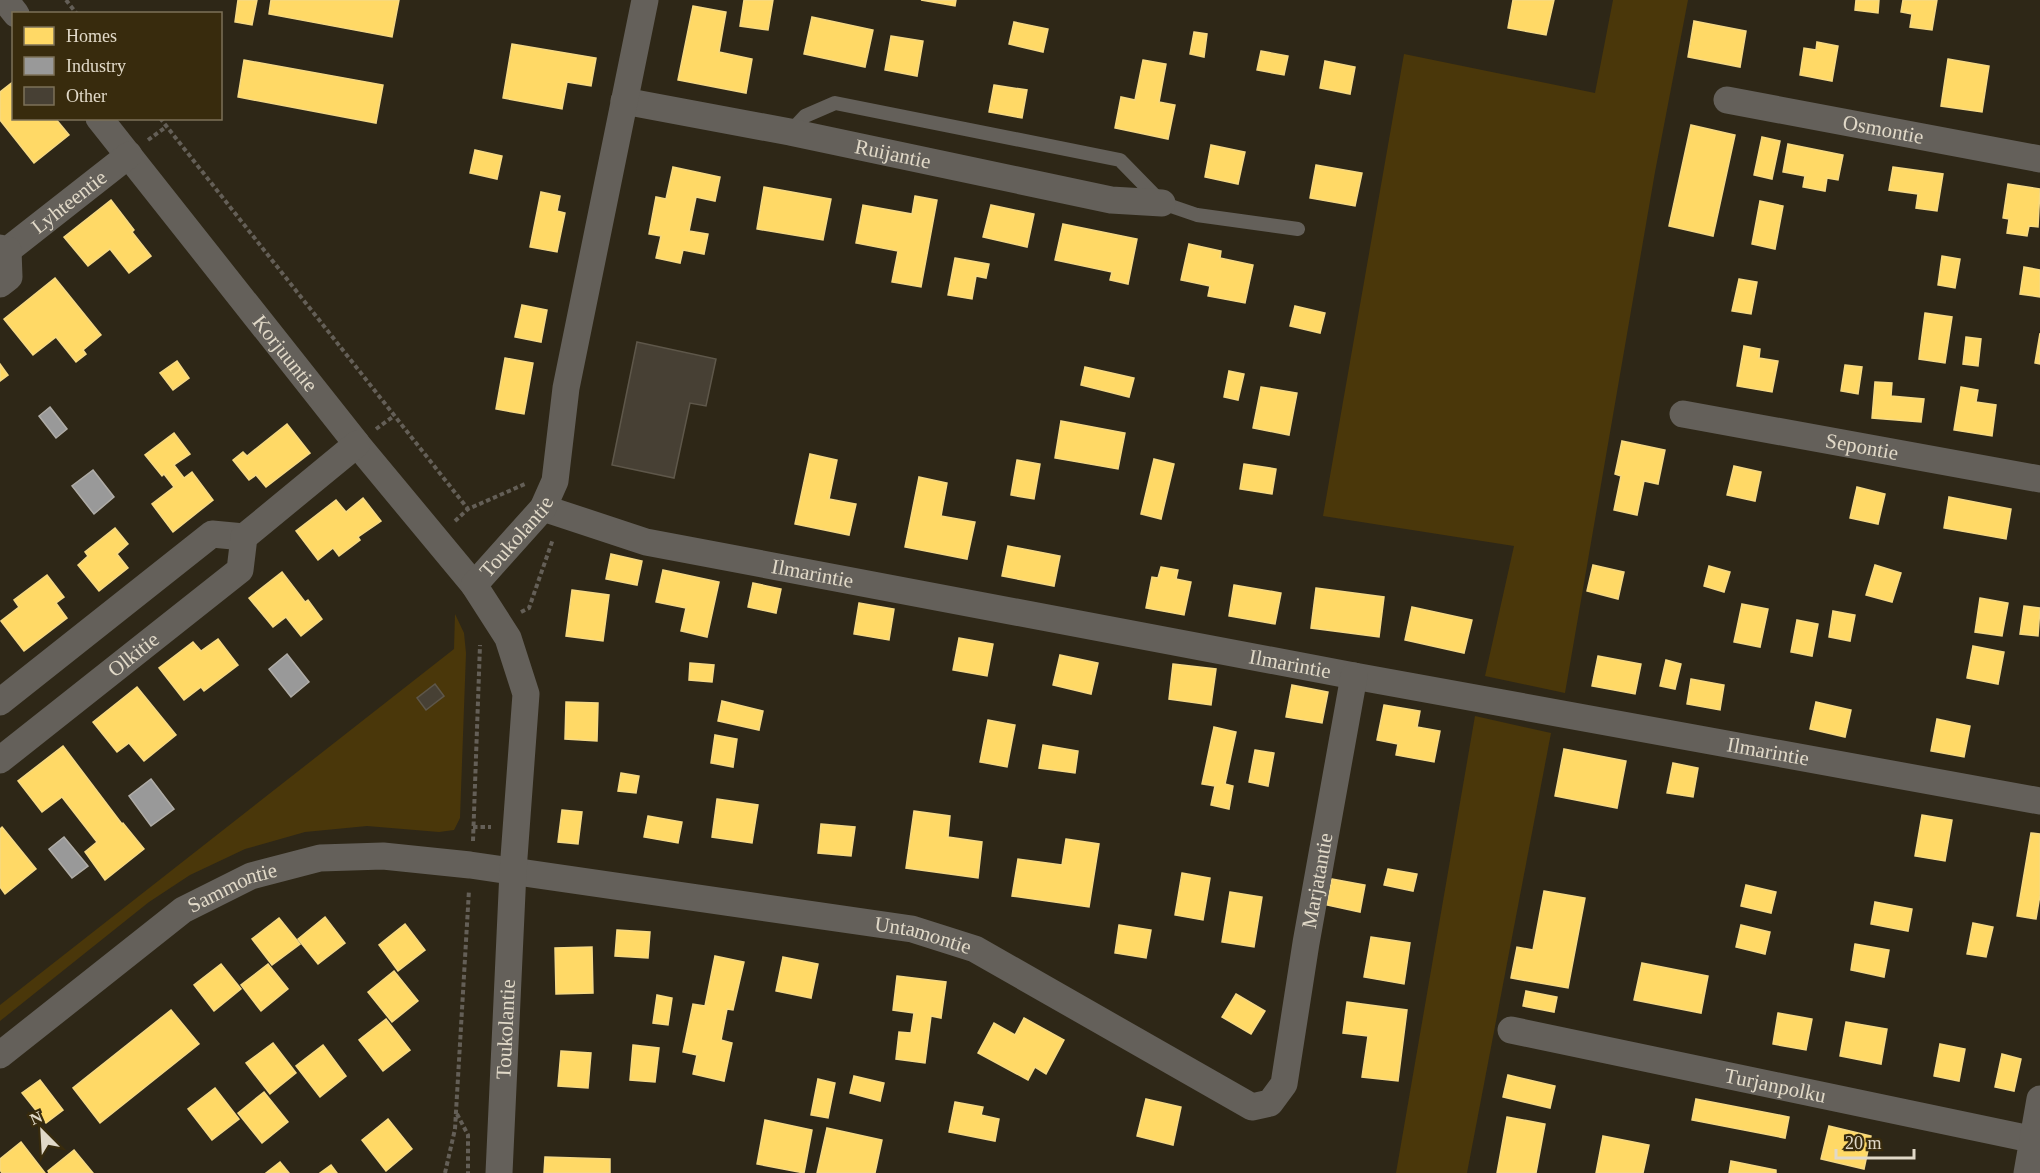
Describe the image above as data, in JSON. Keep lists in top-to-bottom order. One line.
{"streets":{"street":["Osmontie","Ruijantie","Lyhteentie","Korjuuntie","Sepontie","Toukolantie","Ilmarintie","Olkitie","Marjatantie","Sammontie","Untamontie","Turjanpolku"]},"crossings":[["Ruijantie","Toukolantie"],["Lyhteentie","Korjuuntie"],["Korjuuntie","Toukolantie"],["Toukolantie","Ilmarintie"],["Toukolantie","Sammontie"],["Toukolantie","Untamontie"],["Ilmarintie","Marjatantie"],["Marjatantie","Untamontie"],["Sammontie","Untamontie"]],"legend":["Homes","Industry","Other"],"scale_bar":"20 m","north":"top left"}
